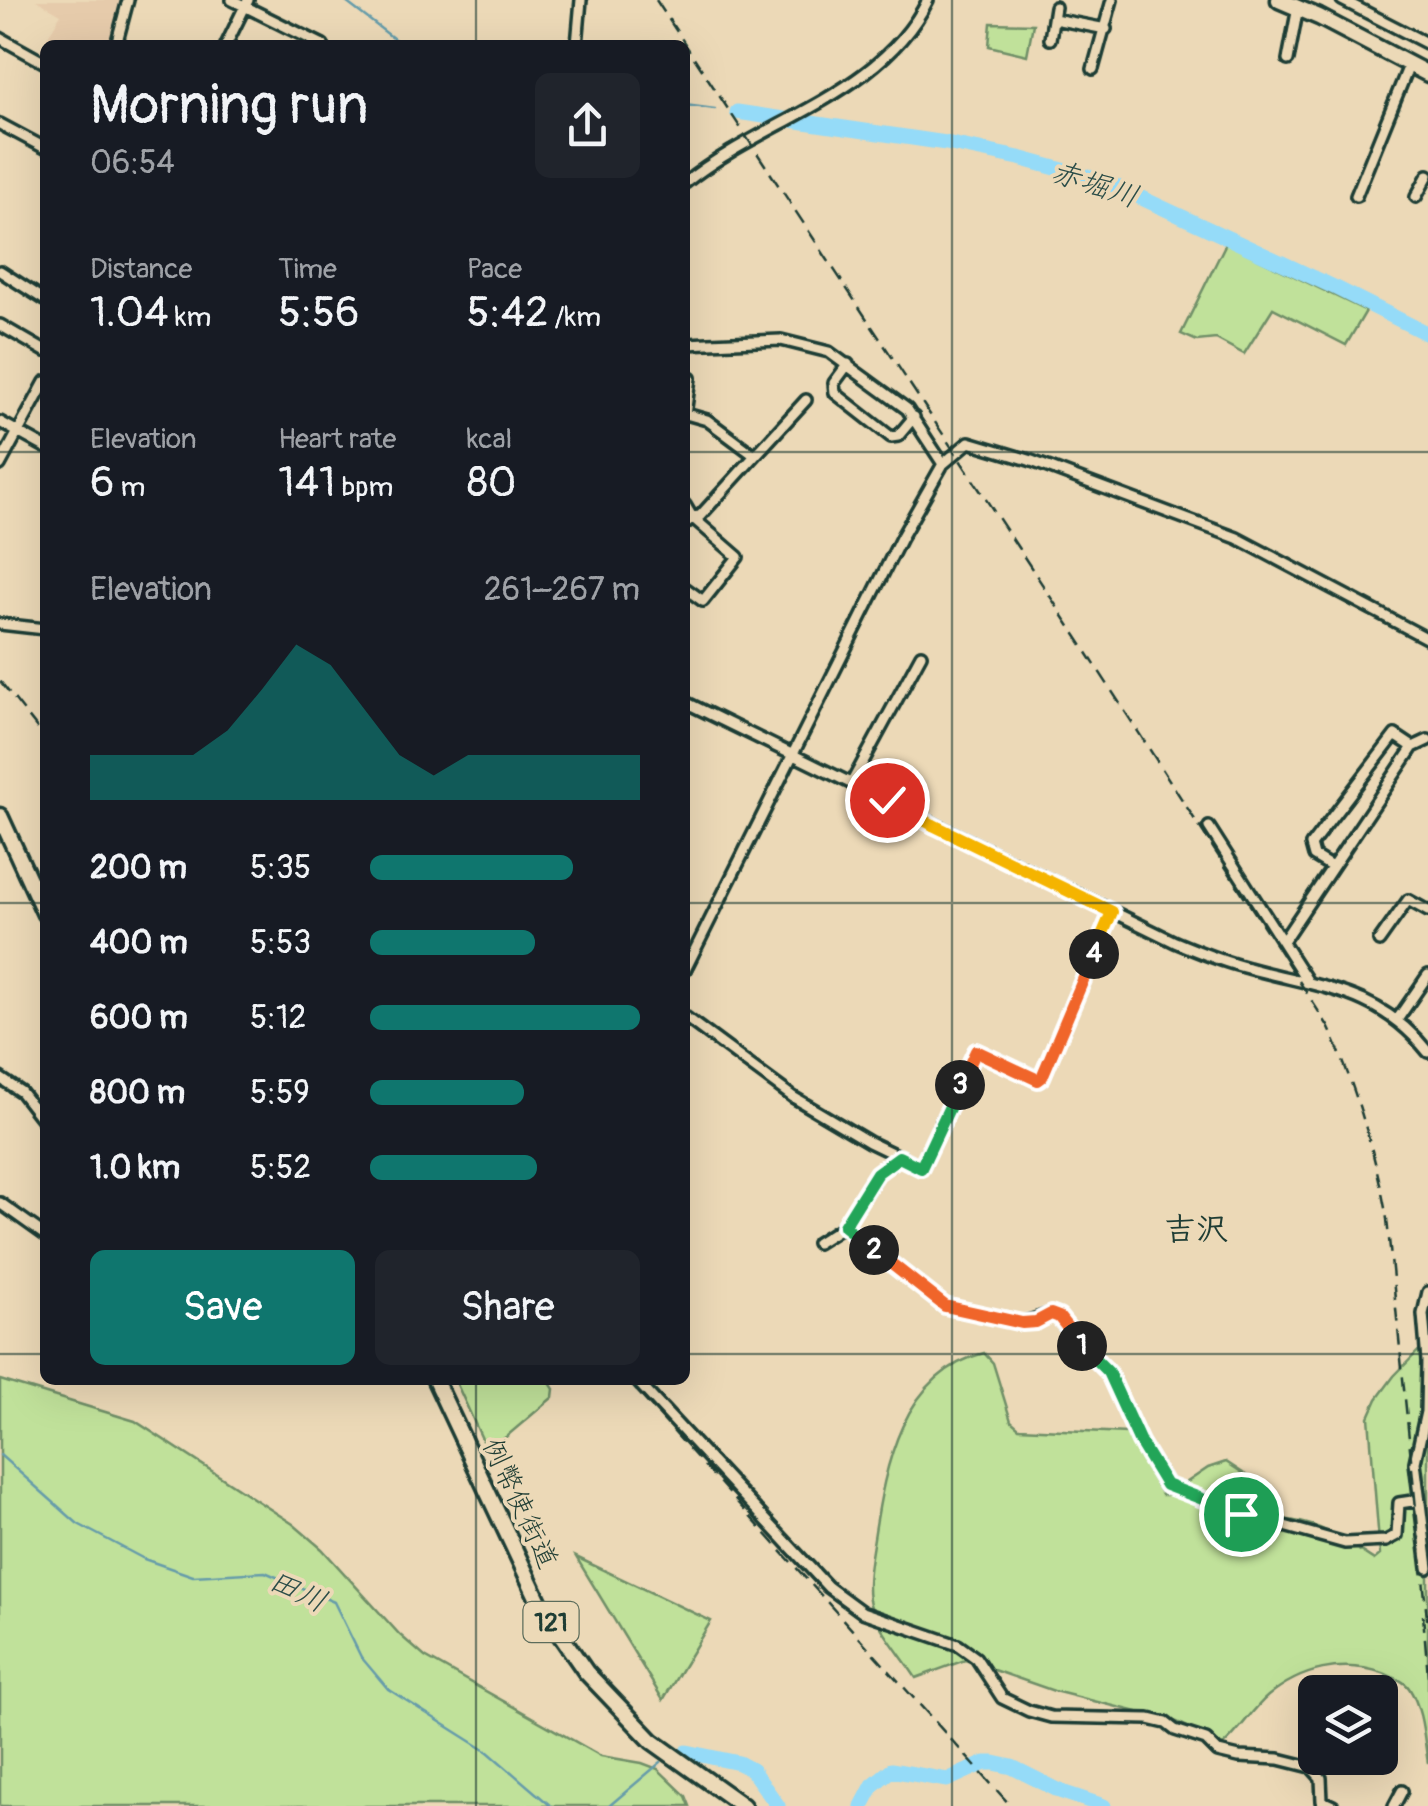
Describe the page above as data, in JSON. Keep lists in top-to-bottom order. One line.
{"streets":{"highway":["例幣使街道","121"]},"districts":["吉沢"],"water":["赤堀川","田川"],"page":{"heading":["Morning run","06:54"],"stats":[["Distance","1.04 km"],["Time","5:56"],["Pace","5:42 /km"],["Elevation","6 m"],["Heart rate","141 bpm"],["kcal","80"]],"chart":["Elevation","261–267 m"],"list":[{"name":"200 m","note":"5:35"},{"name":"400 m","note":"5:53"},{"name":"600 m","note":"5:12"},{"name":"800 m","note":"5:59"},{"name":"1.0 km","note":"5:52"}],"pins":["4","3","2","1"],"buttons":["Save","Share"]}}
